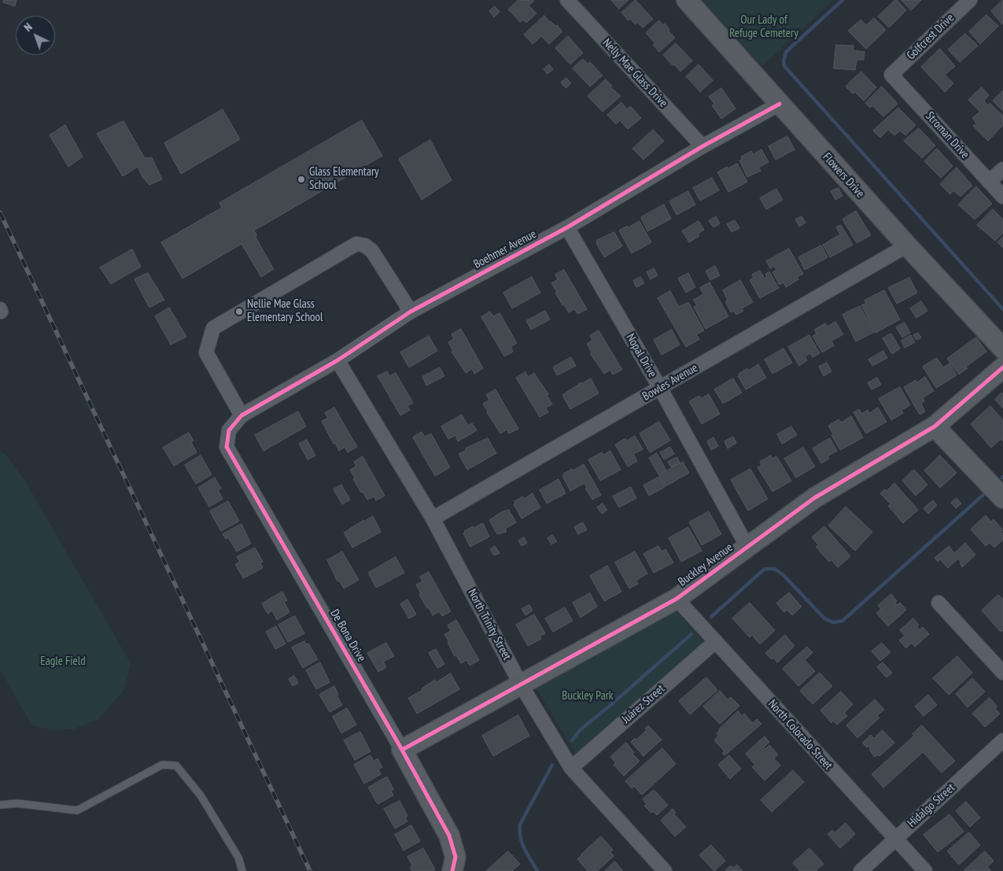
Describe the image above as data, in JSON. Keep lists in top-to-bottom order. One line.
{"streets":{"street":["Golfcrest Drive","Nelly Mae Glass Drive","Stroman Drive","Flowers Drive","Boehmer Avenue","Nopal Drive","Bowles Avenue","Buckley Avenue","North Trinity Street","De Bona Drive","Juárez Street","North Colorado Street","Hidalgo Street"]},"crossings":[["Golfcrest Drive","Stroman Drive"],["Nelly Mae Glass Drive","Boehmer Avenue"],["Flowers Drive","Boehmer Avenue"],["Flowers Drive","Bowles Avenue"],["Boehmer Avenue","Nopal Drive"],["Boehmer Avenue","North Trinity Street"],["Boehmer Avenue","De Bona Drive"],["Nopal Drive","Bowles Avenue"],["Nopal Drive","Buckley Avenue"],["Bowles Avenue","North Trinity Street"],["Buckley Avenue","North Trinity Street"],["Buckley Avenue","De Bona Drive"],["Buckley Avenue","North Colorado Street"],["North Trinity Street","Juárez Street"],["Juárez Street","North Colorado Street"],["North Colorado Street","Hidalgo Street"]],"parks":["Our Lady of Refuge Cemetery","Eagle Field","Buckley Park"],"places":["Glass Elementary School","Nellie Mae Glass Elementary School"],"north":"top left"}
